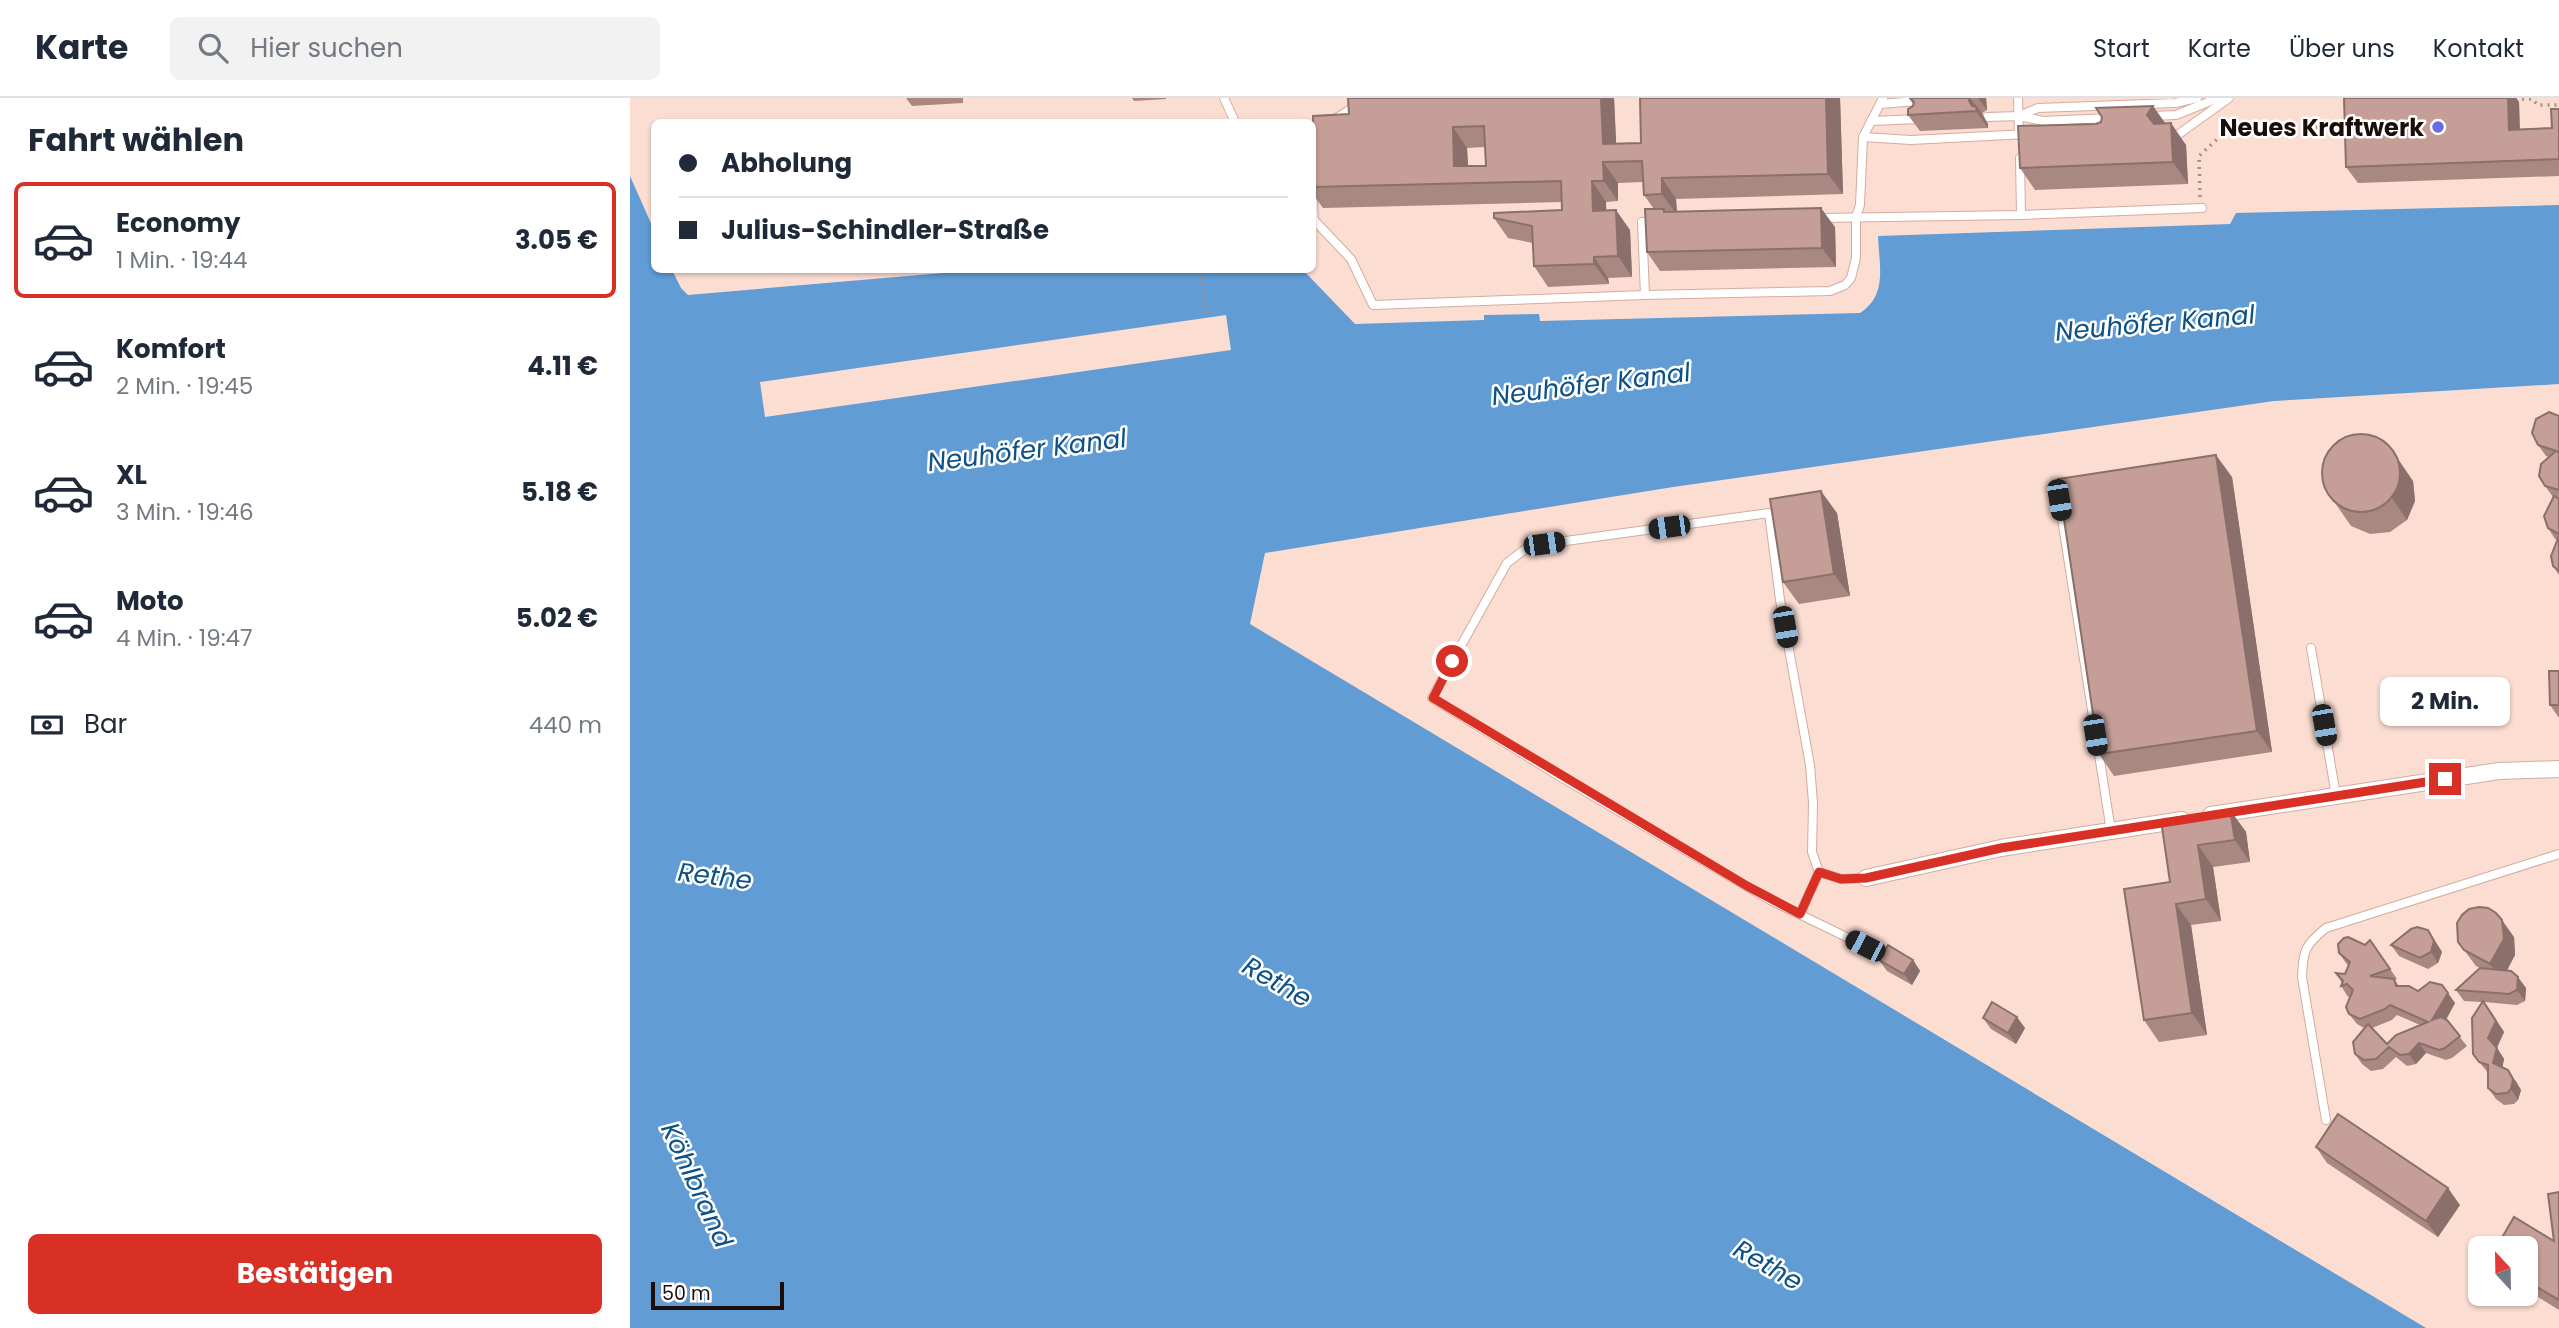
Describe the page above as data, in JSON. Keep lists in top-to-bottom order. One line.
{"water":["Neuhöfer Kanal","Rethe","Köhlbrand"],"places":["Neues Kraftwerk"],"scale_bar":"50 m","north":"top","page":{"header":"Karte","search":"Hier suchen","nav":["Start","Karte","Über uns","Kontakt"],"heading":"Fahrt wählen","banner":["Abholung","Julius-Schindler-Straße"],"list":[{"name":"Economy","note":"1 Min. · 19:44","value":"3.05 €"},{"name":"Komfort","note":"2 Min. · 19:45","value":"4.11 €"},{"name":"XL","note":"3 Min. · 19:46","value":"5.18 €"},{"name":"Moto","note":"4 Min. · 19:47","value":"5.02 €"}],"bubble":"2 Min.","pay":["Bar","440 m"],"buttons":"Bestätigen","scale":"50 m"}}
